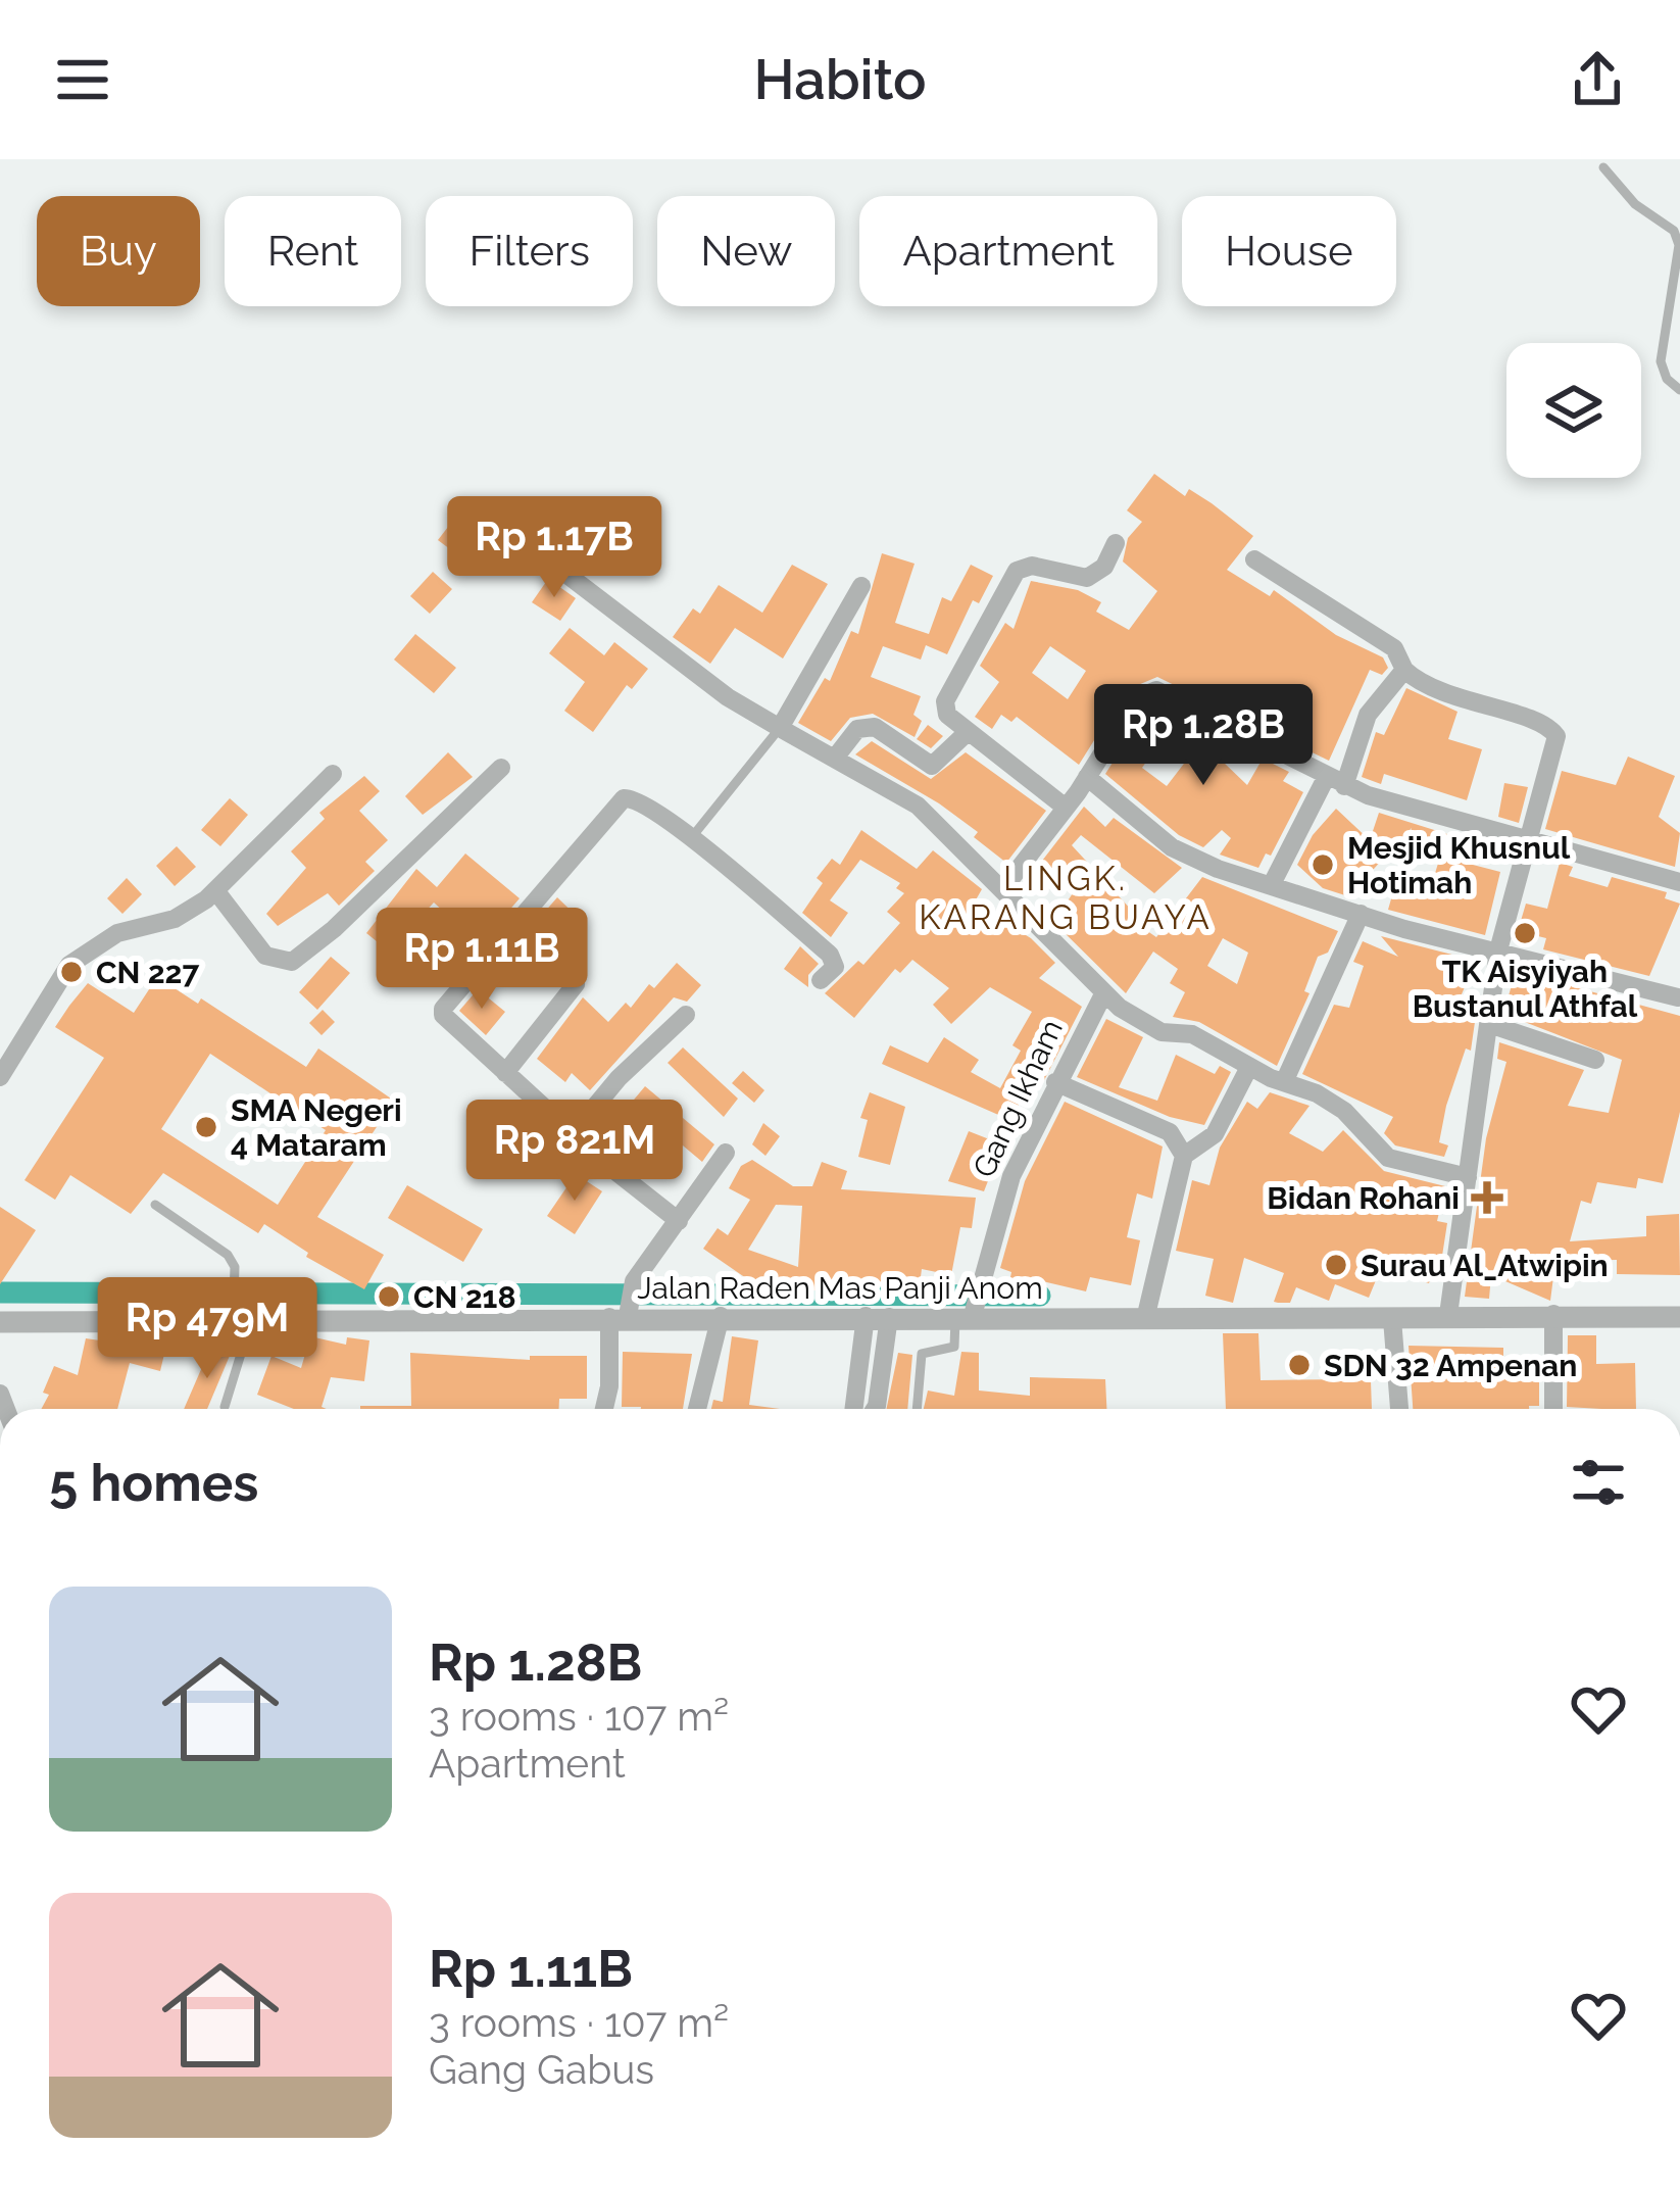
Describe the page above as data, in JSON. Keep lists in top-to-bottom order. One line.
{"streets":{"street":["Gang Ikham","Jalan Raden Mas Panji Anom"]},"crossings":[["Gang Ikham","Jalan Raden Mas Panji Anom"]],"districts":["LINGK. KARANG BUAYA"],"places":{"other":["Mesjid Khusnul Hotimah","TK Aisyiyah Bustanul Athfal","CN 227","SMA Negeri 4 Mataram","Surau Al_Atwipin","CN 218","SDN 32 Ampenan"],"health":["Bidan Rohani"]},"page":{"header":"Habito","chip":["Buy","Rent","Filters","New","Apartment","House"],"price":["Rp 1.17B","Rp 1.28B","Rp 1.11B","Rp 821M","Rp 479M"],"heading":"5 homes","list":[{"name":"Rp 1.28B","note":"3 rooms · 107 m² · Apartment"},{"name":"Rp 1.11B","note":"3 rooms · 107 m² · Gang Gabus"}]}}
